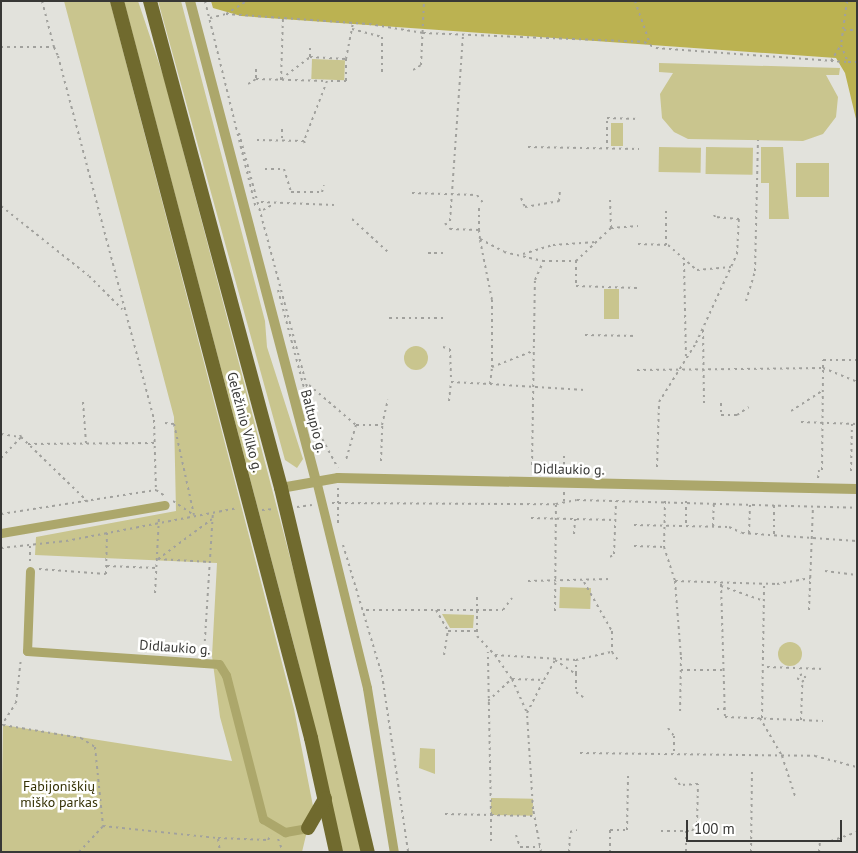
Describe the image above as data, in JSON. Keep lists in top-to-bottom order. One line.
{"streets":{"highway":["Geležinio Vilko g."],"street":["Baltupio g.","Didlaukio g."]},"crossings":[["Baltupio g.","Didlaukio g."],["Geležinio Vilko g.","Didlaukio g."]],"parks":["Fabijoniškių miško parkas"],"scale_bar":"100 m"}
